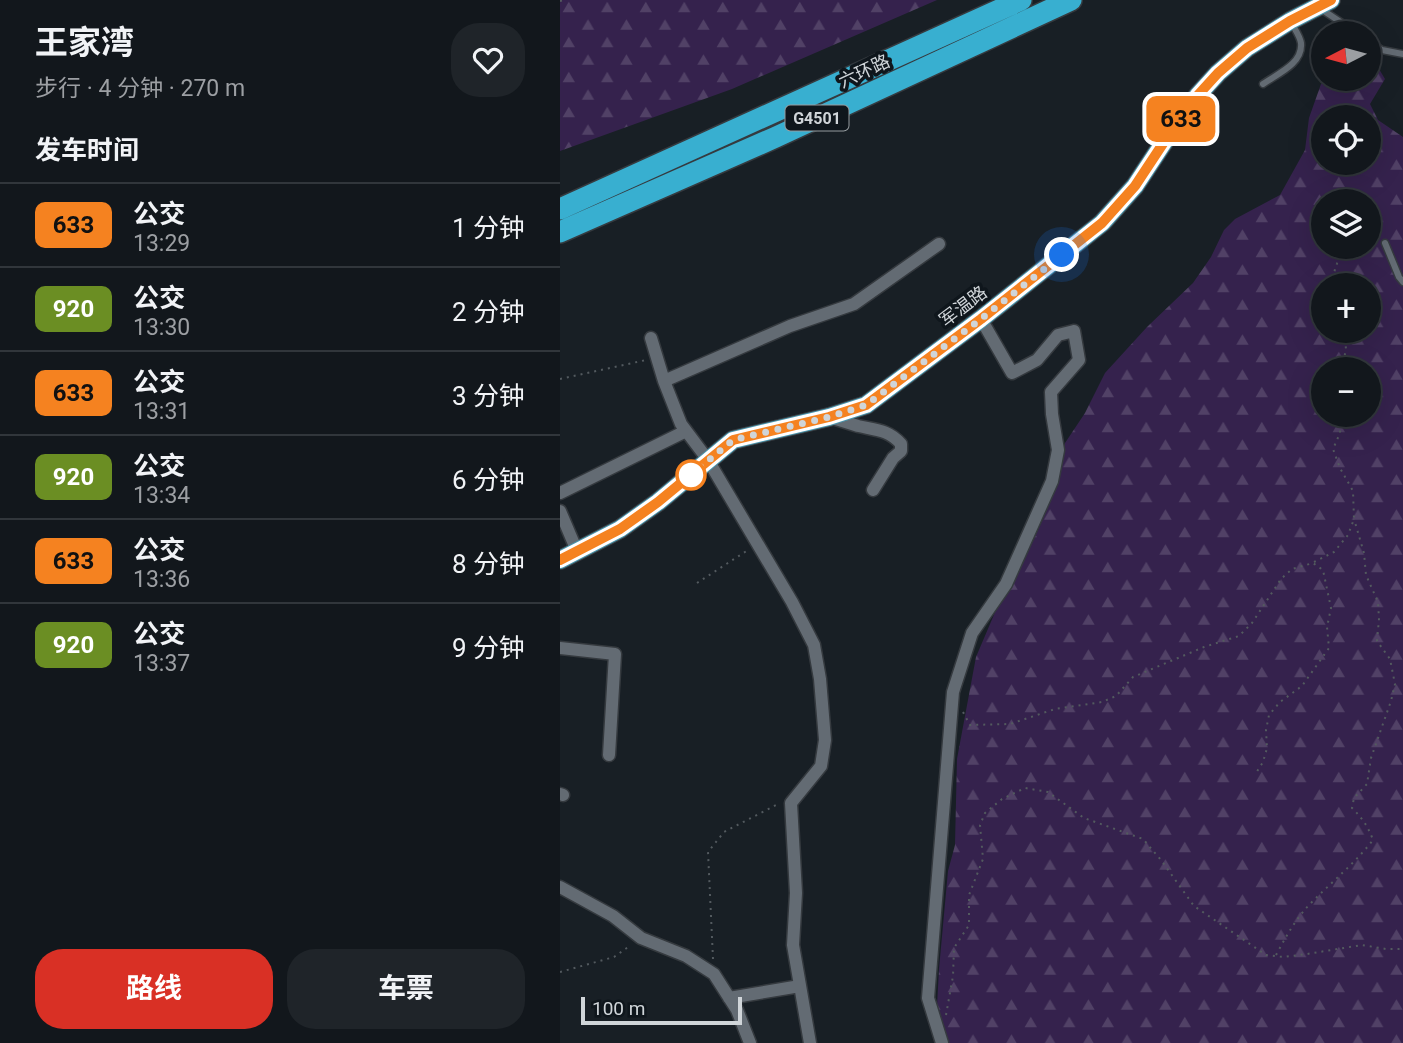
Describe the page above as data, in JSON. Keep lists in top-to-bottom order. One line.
{"streets":{"highway":["六环路","G4501"],"main road":["军温路"]},"lines":["bus line 633"],"scale_bar":"100 m","north":"left","page":{"heading":[["王家湾","步行 · 4 分钟 · 270 m"],"发车时间"],"on_map":"633","map_buttons":["+","−"],"list":[{"mark":"633","name":"公交","note":"13:29","value":"1 分钟"},{"mark":"920","name":"公交","note":"13:30","value":"2 分钟"},{"mark":"633","name":"公交","note":"13:31","value":"3 分钟"},{"mark":"920","name":"公交","note":"13:34","value":"6 分钟"},{"mark":"633","name":"公交","note":"13:36","value":"8 分钟"},{"mark":"920","name":"公交","note":"13:37","value":"9 分钟"}],"buttons":["路线","车票"],"scale":"100 m"}}
